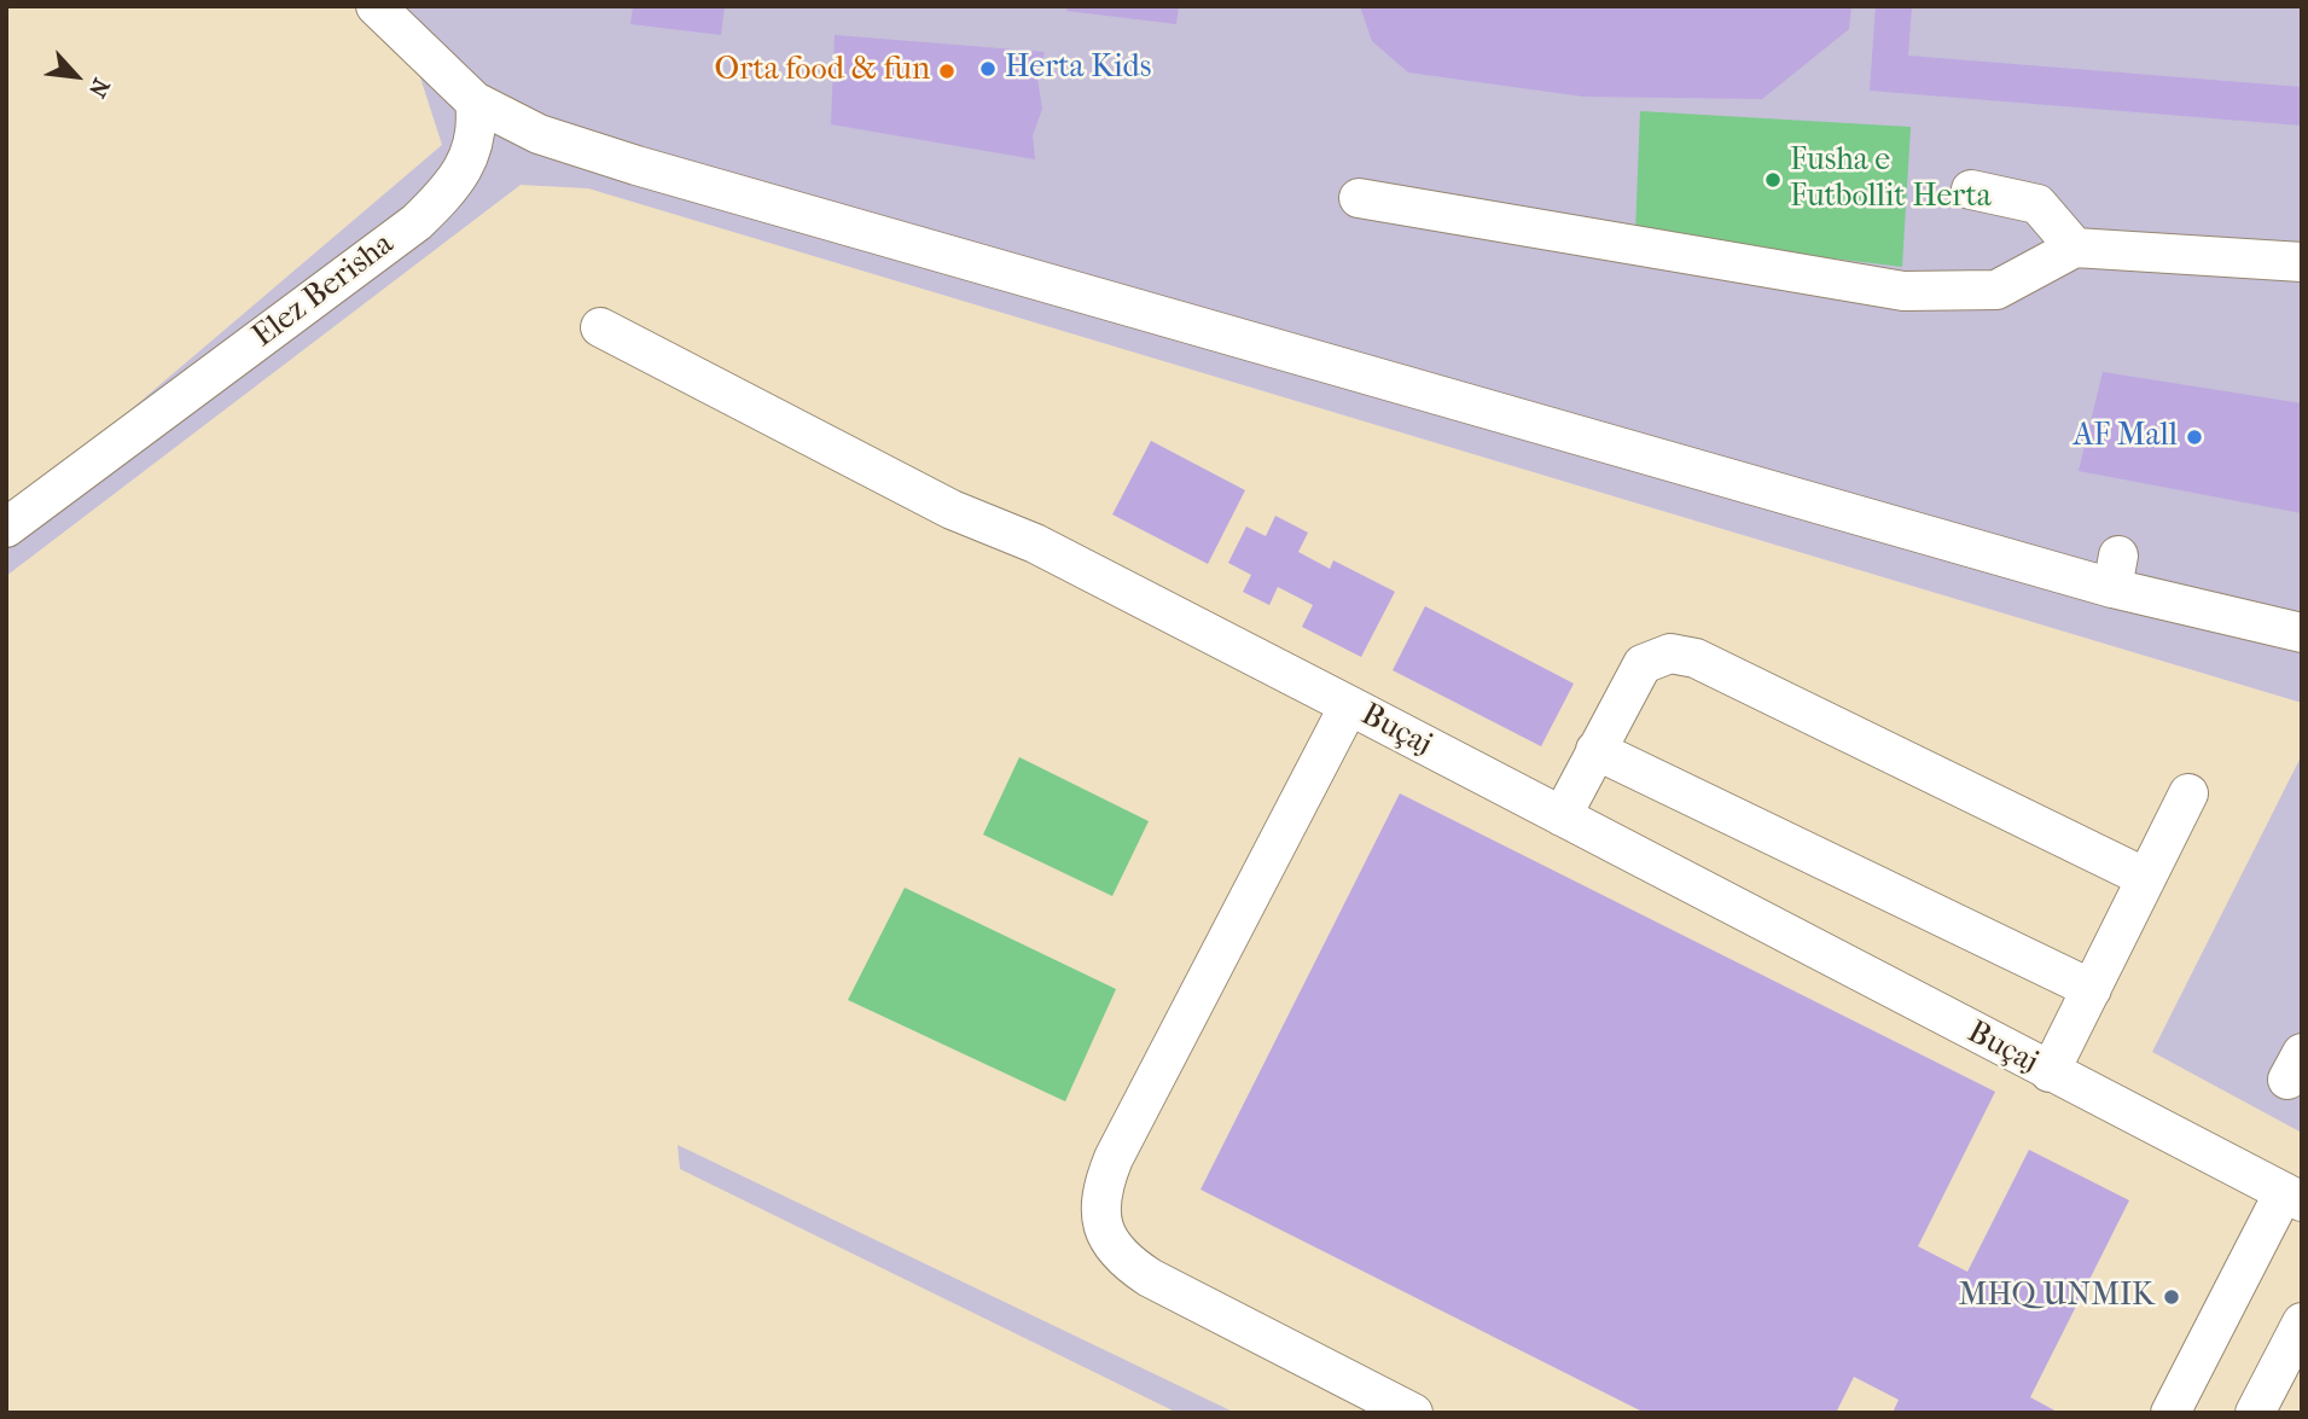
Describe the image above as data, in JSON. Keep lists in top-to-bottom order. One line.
{"streets":{"street":["Elez Berisha","Buçaj"]},"places":["Herta Kids","Orta food & fun","Fusha e Futbollit Herta","AF Mall","MHQ UNMIK"],"north":"bottom right"}
